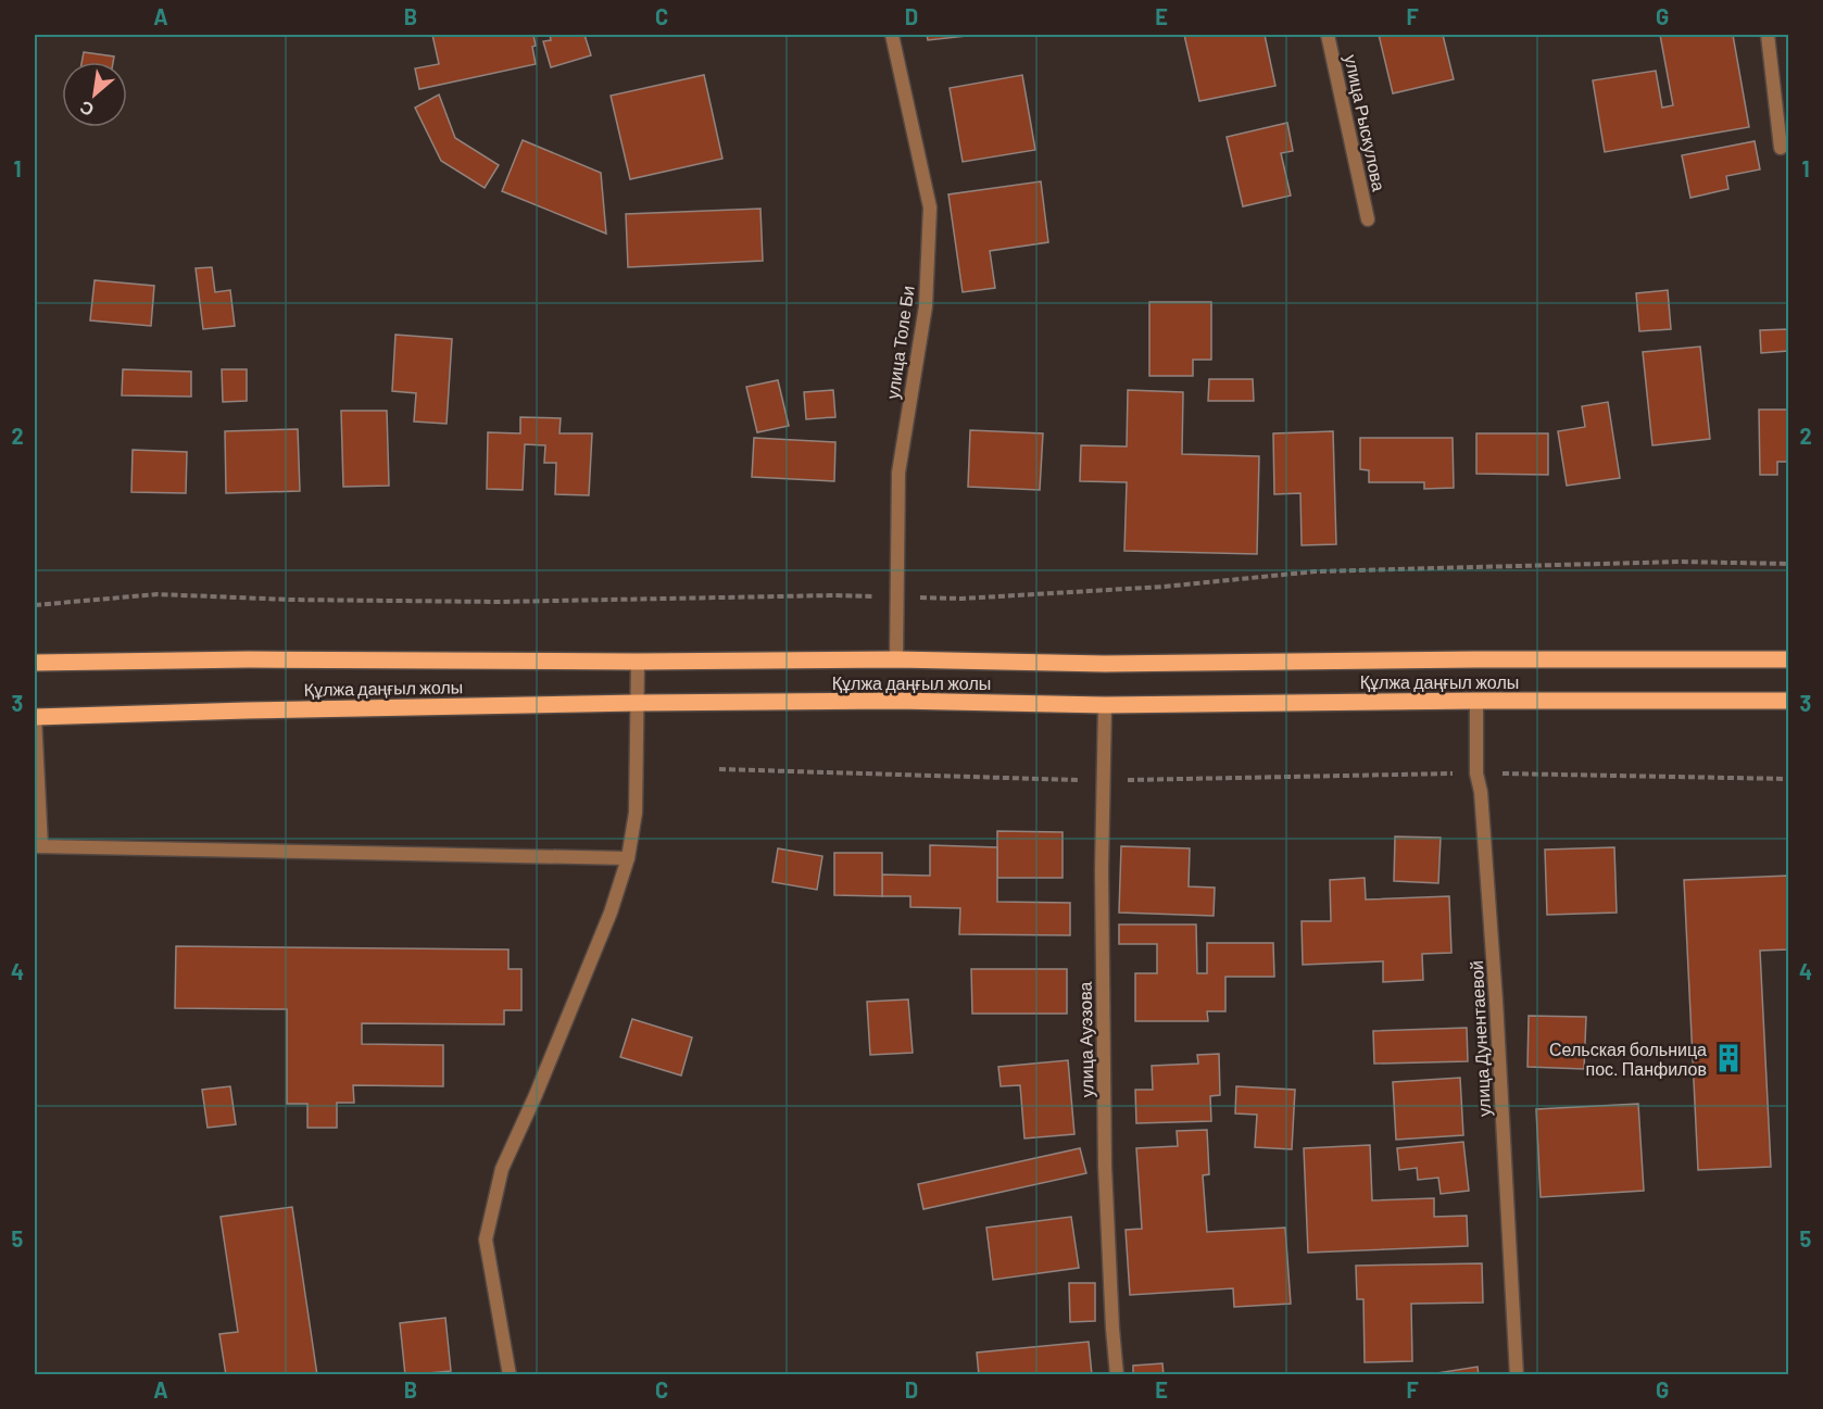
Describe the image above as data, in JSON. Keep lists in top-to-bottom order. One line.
{"streets":{"main road":["Құлжа даңғыл жолы"],"street":["улица Рыскулова","улица Толе Би","улица Дунентаевой","улица Ауэзова"]},"crossings":[["улица Толе Би","Құлжа даңғыл жолы"],["Құлжа даңғыл жолы","улица Дунентаевой"],["Құлжа даңғыл жолы","улица Ауэзова"]],"places":{"building":["Сельская больница пос. Панфилов"]},"north":"bottom left","grid":{"columns":["A","B","C","D","E","F","G"],"rows":["1","2","3","4","5"]}}
